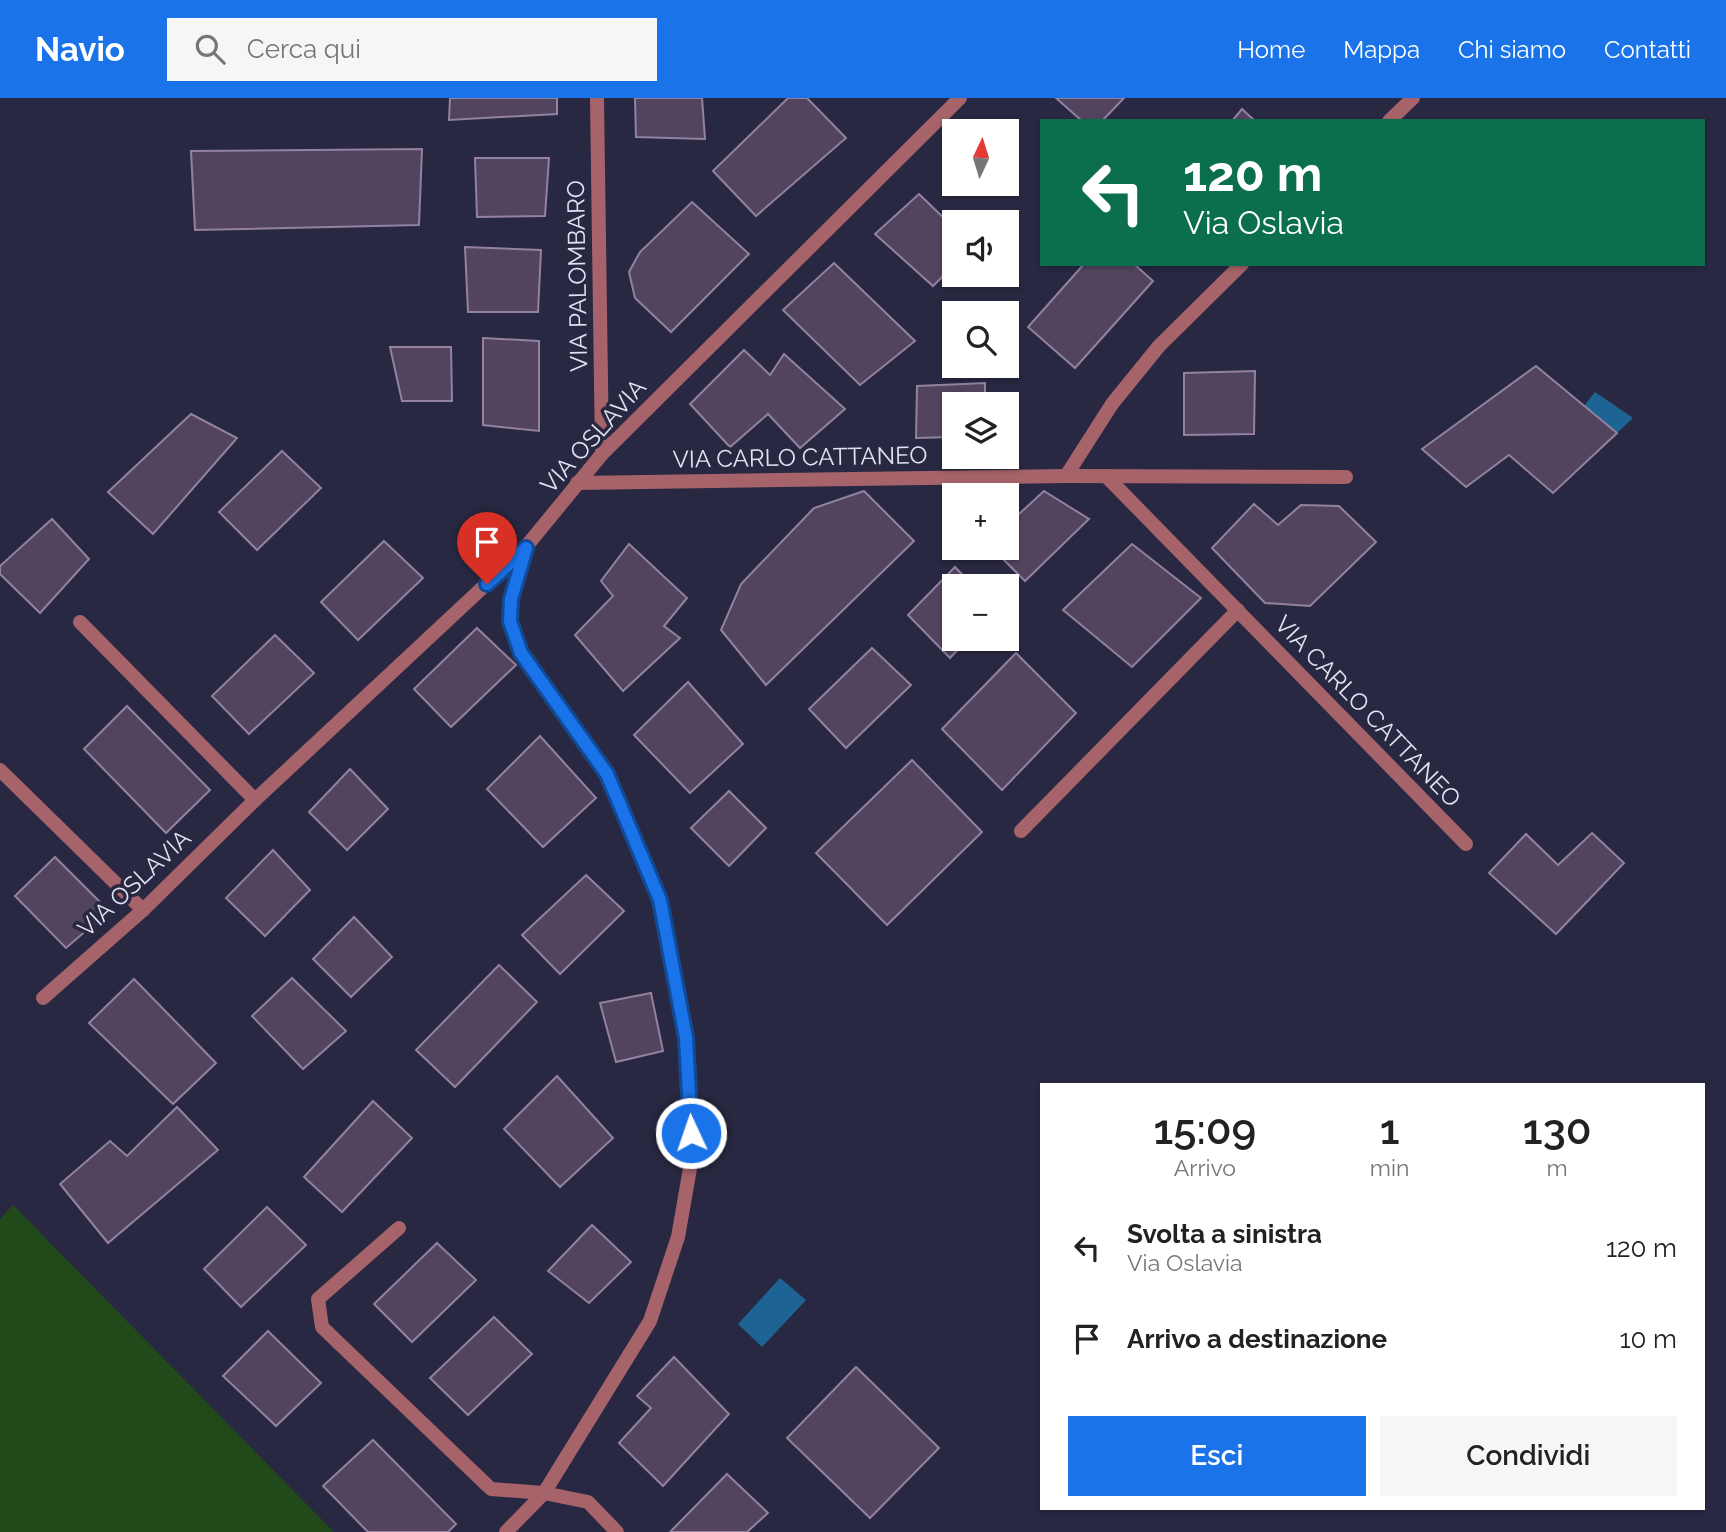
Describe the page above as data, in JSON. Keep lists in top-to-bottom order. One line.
{"streets":{"street":["VIA PALOMBARO","VIA OSLAVIA","VIA CARLO CATTANEO"]},"crossings":[["VIA PALOMBARO","VIA OSLAVIA"],["VIA OSLAVIA","VIA CARLO CATTANEO"]],"north":"top","page":{"header":"Navio","search":"Cerca qui","nav":["Home","Mappa","Chi siamo","Contatti"],"map_buttons":["+","−"],"turn":["120 m","Via Oslavia"],"eta":["15:09","Arrivo","1","min","130","m"],"list":[{"name":"Svolta a sinistra","note":"Via Oslavia","value":"120 m"},{"name":"Arrivo a destinazione","value":"10 m"}],"buttons":["Esci","Condividi"]}}
